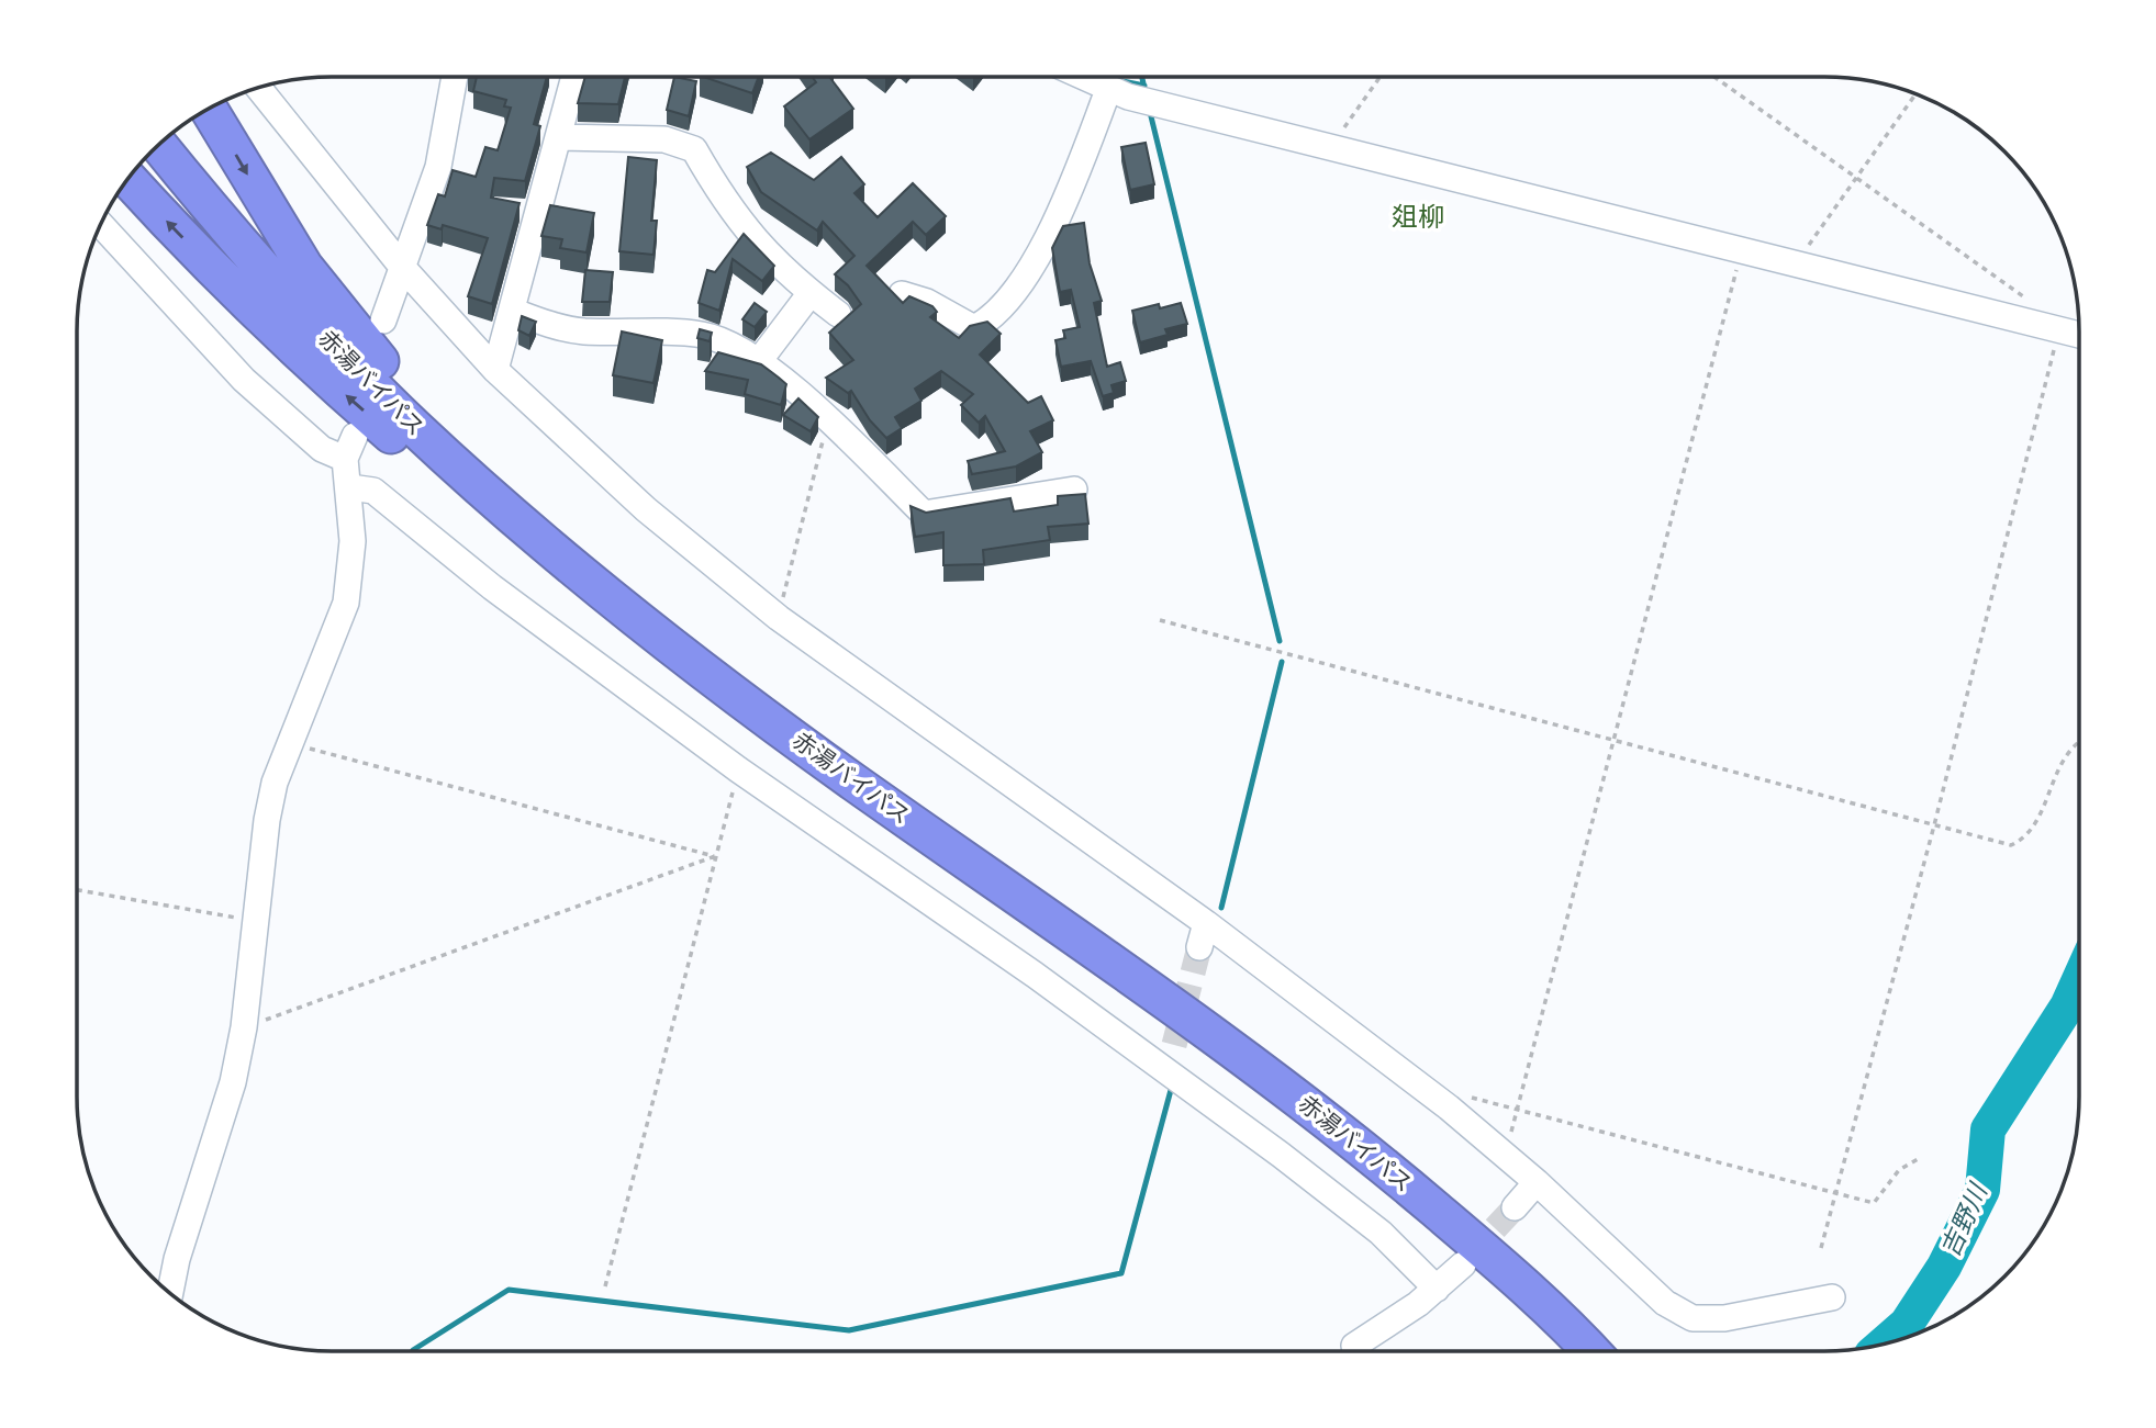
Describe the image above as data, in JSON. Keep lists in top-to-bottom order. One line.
{"streets":{"highway":["赤湯バイパス"]},"districts":["爼柳"],"water":["吉野川"]}
